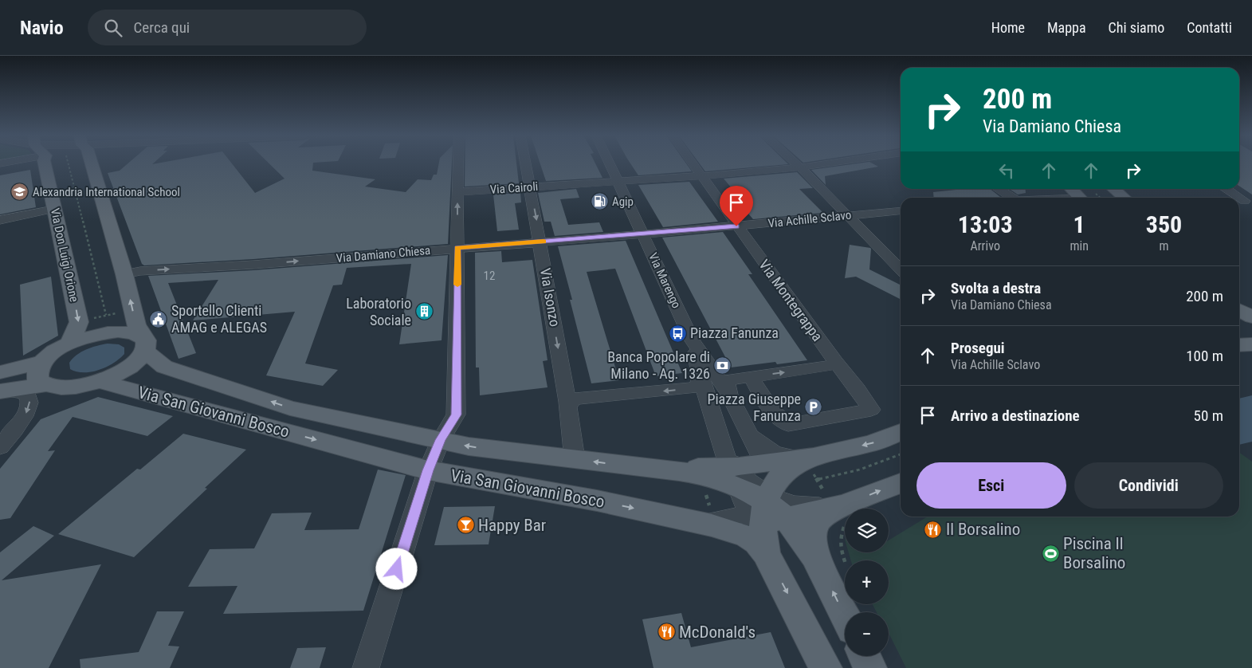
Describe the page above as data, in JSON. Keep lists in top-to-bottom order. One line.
{"streets":{"main road":["Via Don Luigi Orione","Via San Giovanni Bosco"],"street":["Via Cairoli","Via Achille Sclavo","Via Damiano Chiesa","Via Marengo","Via Isonzo","Via Montegrappa"]},"crossings":[["Via Cairoli","Via Marengo"],["Via Cairoli","Via Isonzo"],["Via Cairoli","Via Montegrappa"],["Via Achille Sclavo","Via Damiano Chiesa"],["Via Achille Sclavo","Via Marengo"],["Via Achille Sclavo","Via Montegrappa"],["Via Damiano Chiesa","Via Marengo"],["Via Damiano Chiesa","Via Isonzo"],["Via Don Luigi Orione","Via San Giovanni Bosco"],["Via Marengo","Via San Giovanni Bosco"],["Via Isonzo","Via San Giovanni Bosco"]],"one_way":["Via Damiano Chiesa"],"places":{"school or university":["Alexandria International School"],"fuel station":["Agip"],"building":["Laboratorio Sociale"],"public building":["Sportello Clienti AMAG e ALEGAS"],"bus stop":["Piazza Fanunza"],"bank":["Banca Popolare di Milano - Ag. 1326"],"parking":["Piazza Giuseppe Fanunza"],"bar":["Happy Bar"],"restaurant":["Il Borsalino","McDonald's"],"sports":["Piscina Il Borsalino"]},"house_numbers":["12"],"page":{"header":"Navio","search":"Cerca qui","nav":["Home","Mappa","Chi siamo","Contatti"],"turn":["200 m","Via Damiano Chiesa"],"eta":["13:03","Arrivo","1","min","350","m"],"list":[{"name":"Svolta a destra","note":"Via Damiano Chiesa","value":"200 m"},{"name":"Prosegui","note":"Via Achille Sclavo","value":"100 m"},{"name":"Arrivo a destinazione","value":"50 m"}],"buttons":["Esci","Condividi"],"map_buttons":["+","−"]}}
